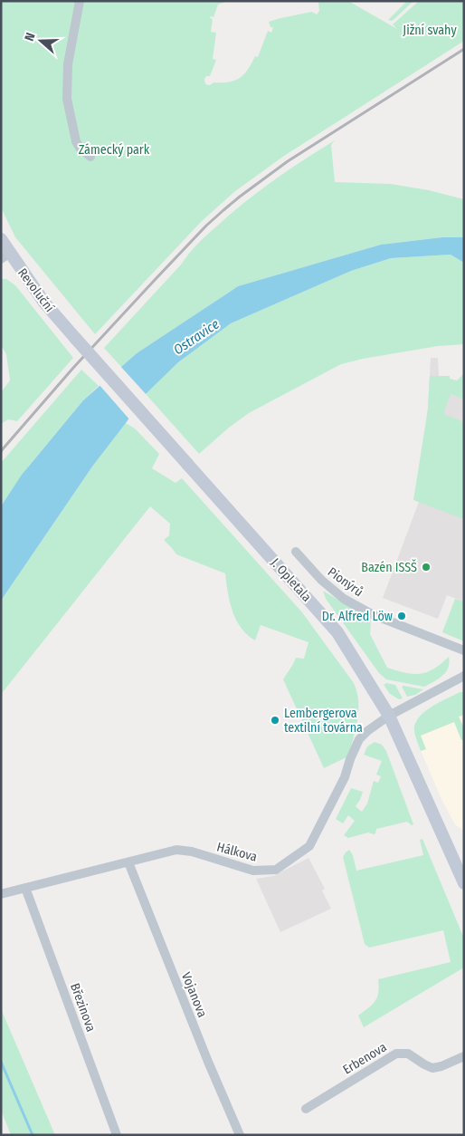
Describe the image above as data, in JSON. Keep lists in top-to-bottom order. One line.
{"streets":{"main road":["Revoluční","J. Opletala"],"street":["Pionýrů","Hálkova","Vojanova","Březinova","Erbenova"]},"crossings":[["Revoluční","J. Opletala"],["J. Opletala","Hálkova"],["Hálkova","Vojanova"],["Hálkova","Březinova"]],"water":["Ostravice"],"parks":["Jižní svahy","Zámecký park"],"places":["Bazén ISSŠ","Dr. Alfred Löw","Lembergerova textilní továrna"],"north":"left"}
